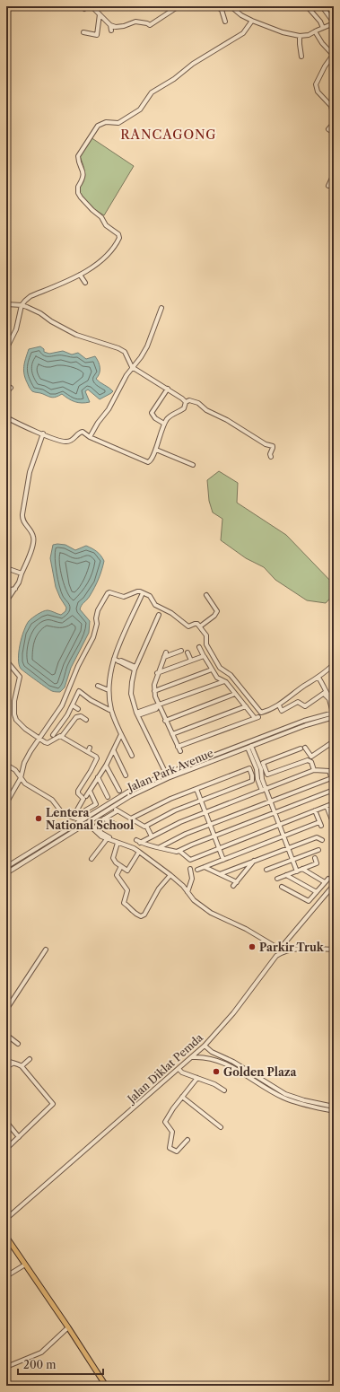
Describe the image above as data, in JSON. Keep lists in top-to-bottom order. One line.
{"streets":{"street":["Jalan Park Avenue","Jalan Diklat Pemda"]},"districts":["RANCAGONG"],"places":["Lentera National School","Parkir Truk","Golden Plaza"],"scale_bar":"200 m"}
